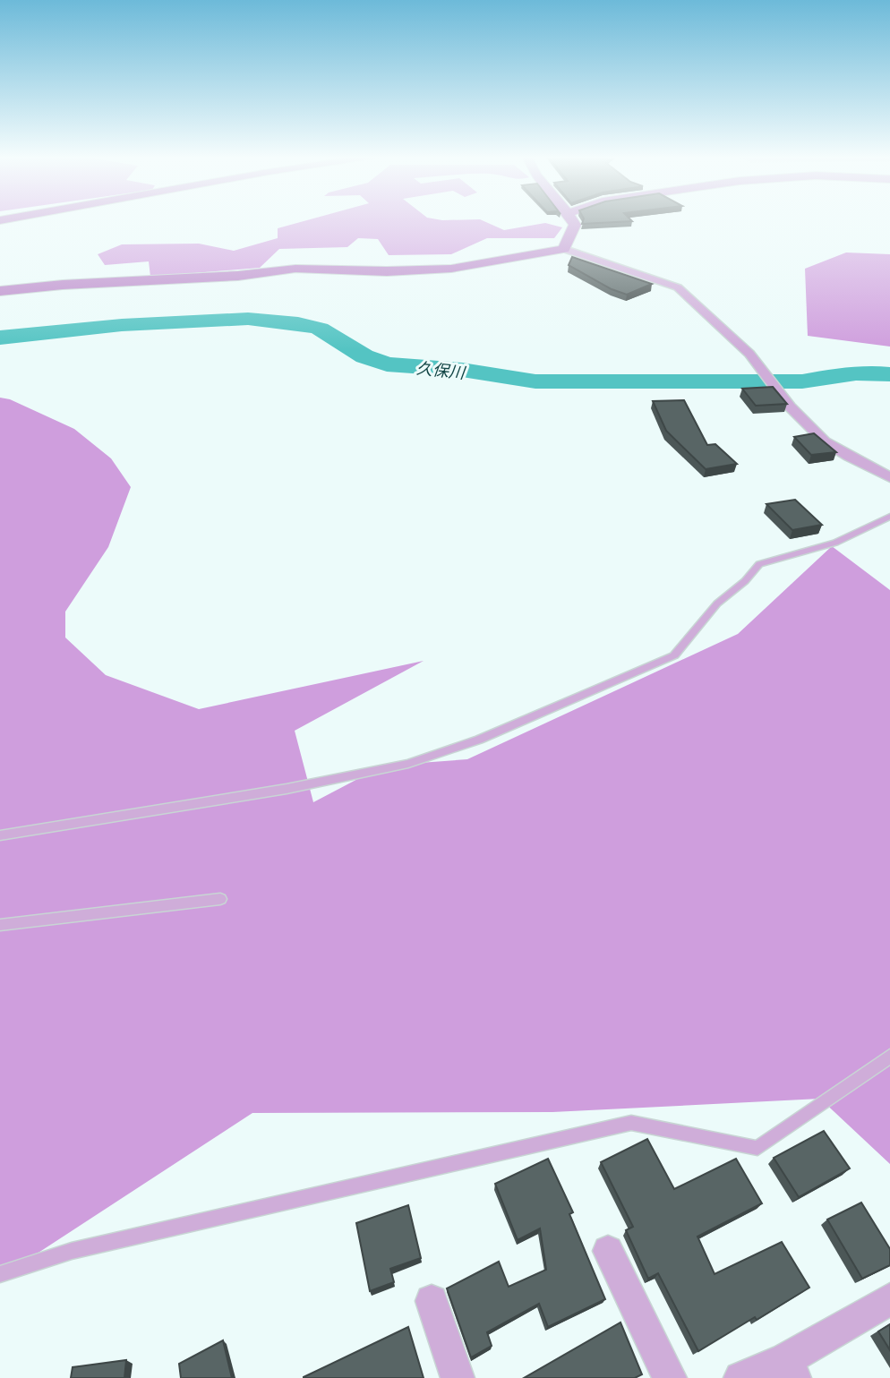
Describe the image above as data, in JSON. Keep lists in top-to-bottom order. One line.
{"water":["久保川"]}
